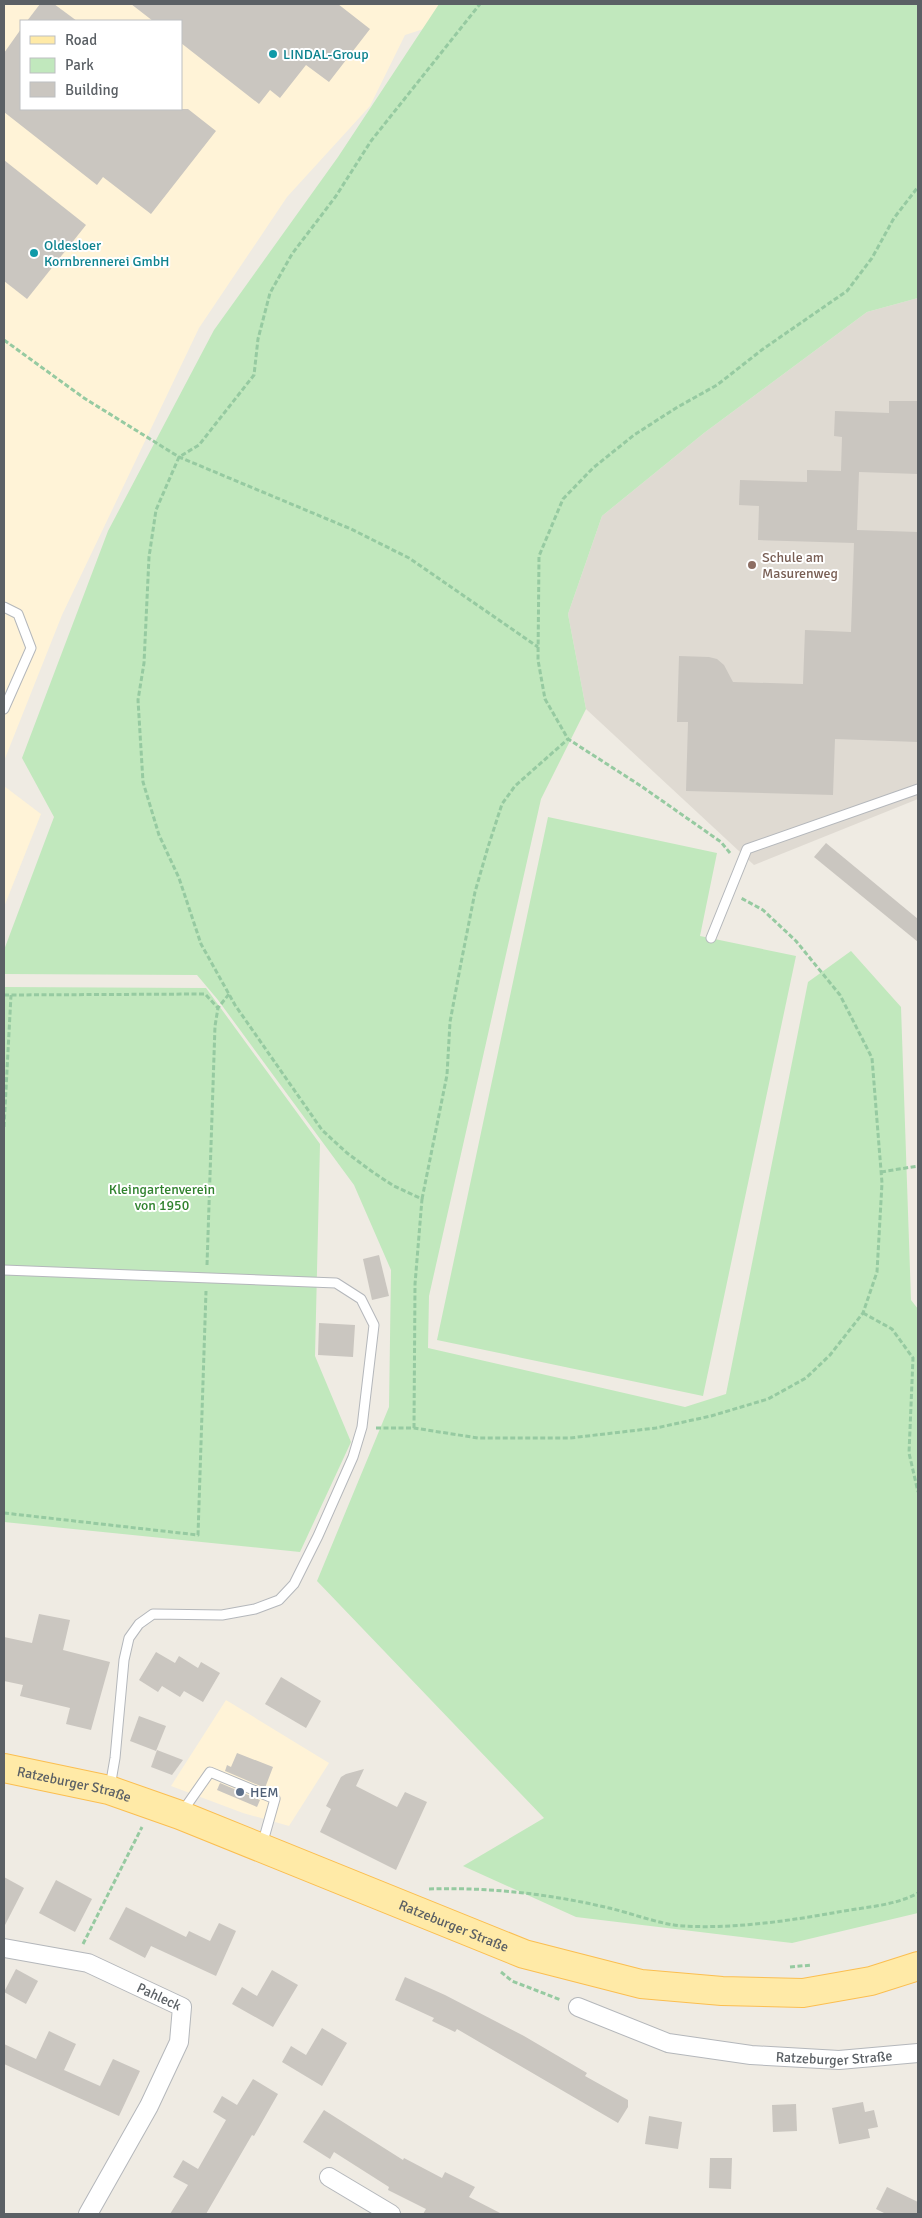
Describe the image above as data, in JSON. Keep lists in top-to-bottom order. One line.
{"streets":{"main road":["Ratzeburger Straße"],"street":["Pahleck"]},"parks":["Kleingartenverein von 1950"],"places":["LINDAL-Group","Oldesloer Kornbrennerei GmbH","Schule am Masurenweg","HEM"],"legend":["Road","Park","Building"]}
